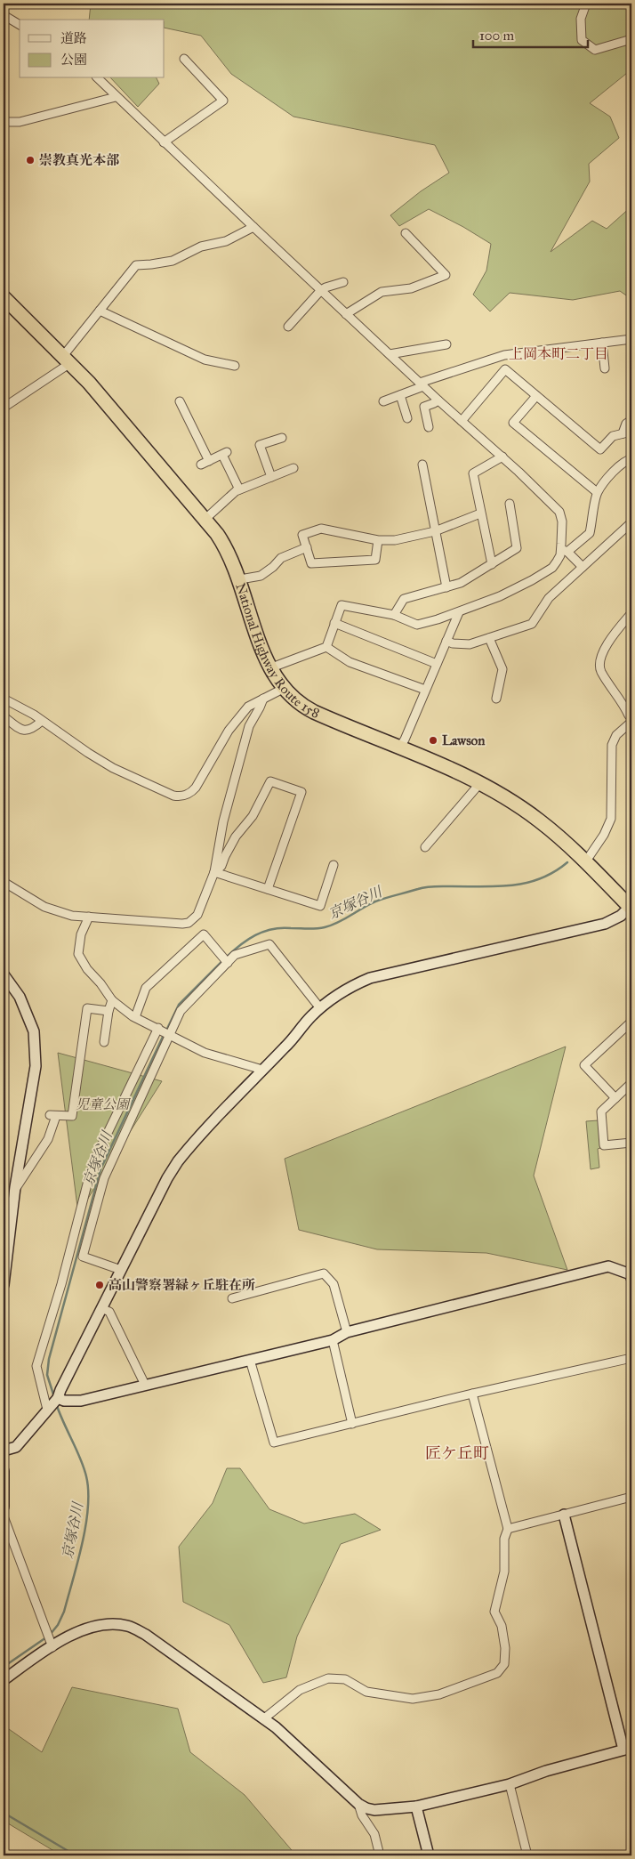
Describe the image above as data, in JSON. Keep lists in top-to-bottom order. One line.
{"streets":{"highway":["National Highway Route 158"]},"districts":["上岡本町二丁目","匠ケ丘町"],"water":["京塚谷川"],"parks":["児童公園"],"places":["崇教真光本部","Lawson","高山警察署緑ヶ丘駐在所"],"legend":["道路","公園"],"scale_bar":"100 m"}
